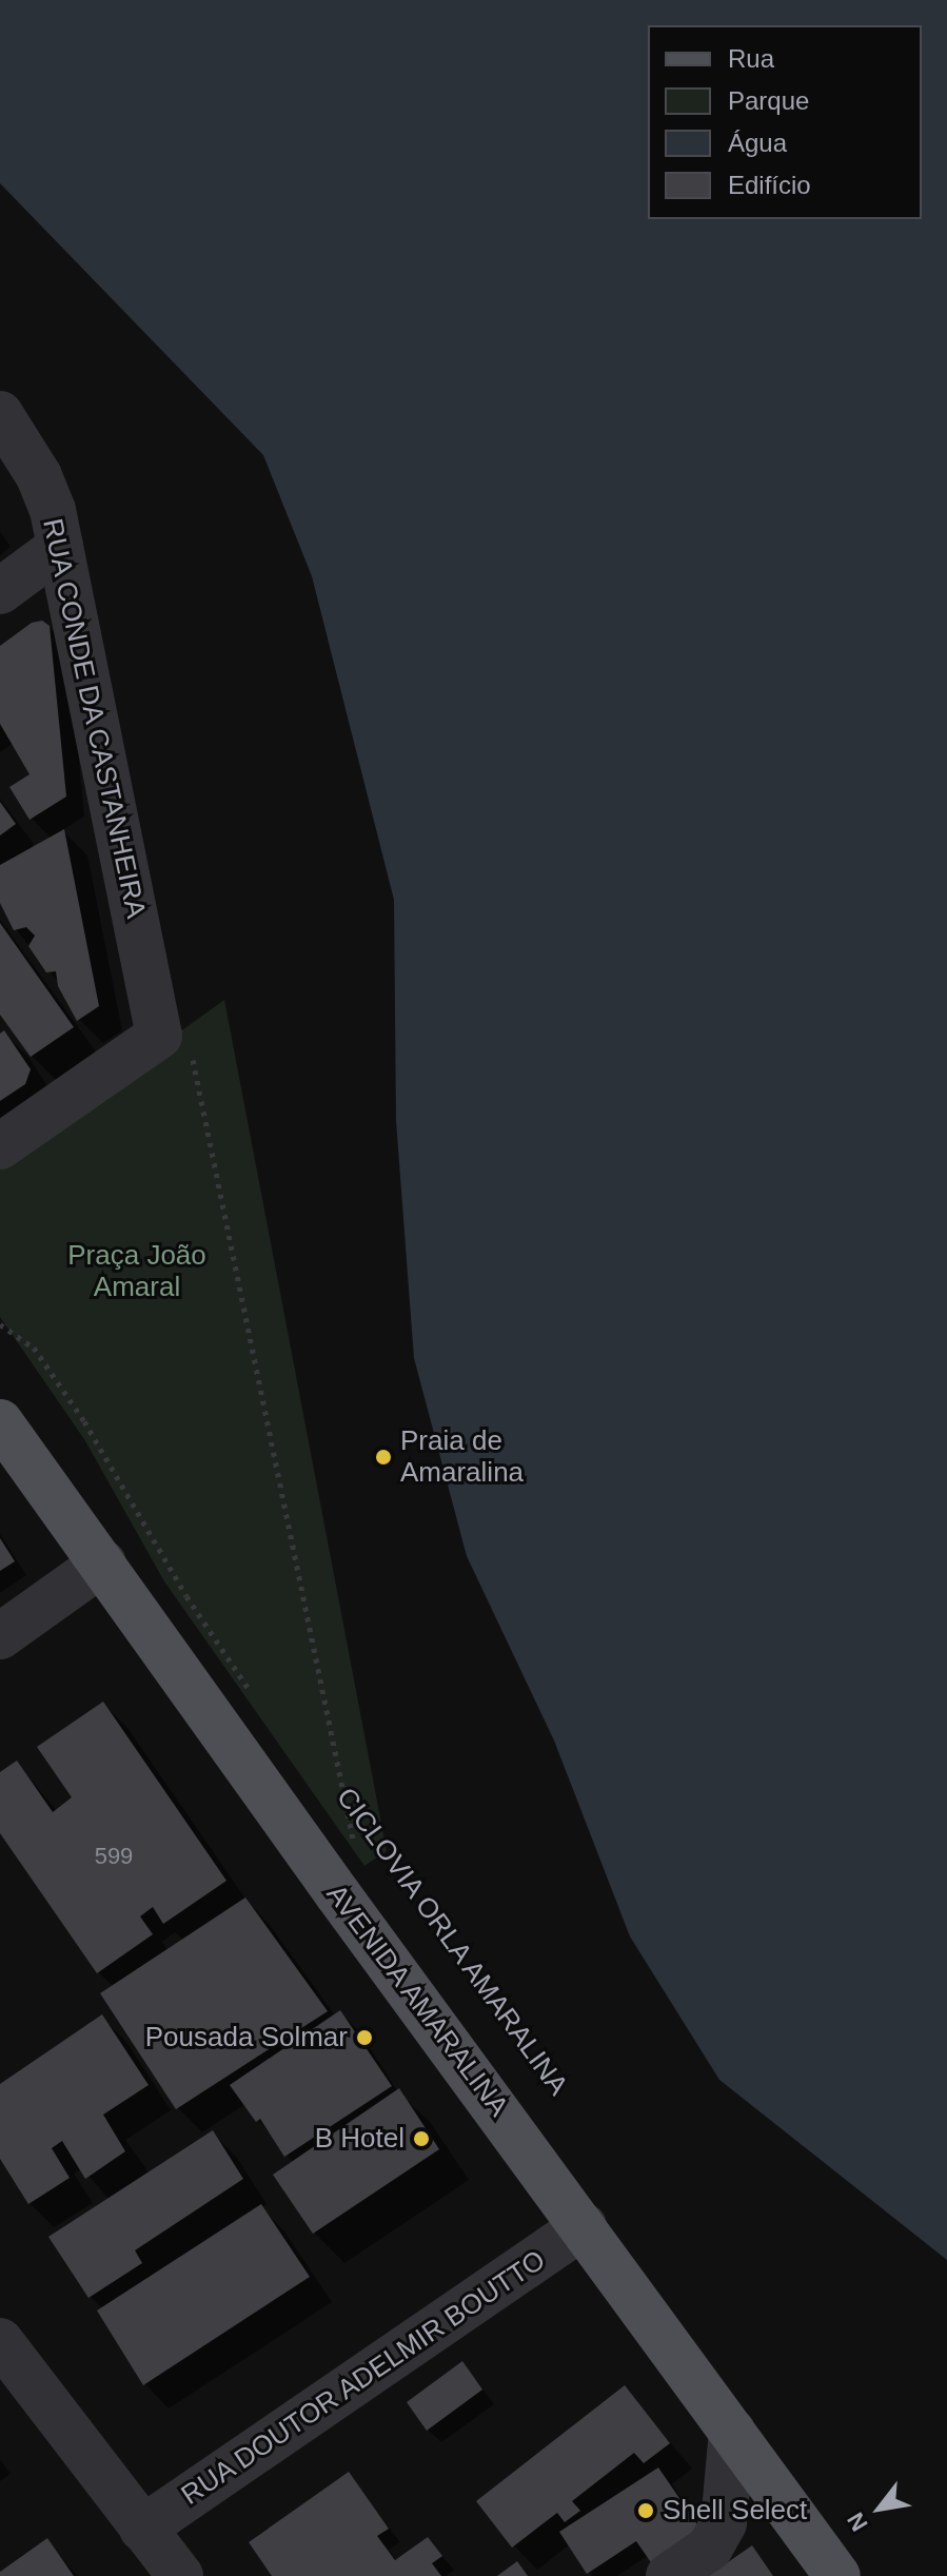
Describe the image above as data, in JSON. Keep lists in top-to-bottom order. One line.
{"streets":{"main road":["AVENIDA AMARALINA"],"street":["RUA CONDE DA CASTANHEIRA","RUA DOUTOR ADELMIR BOUTTO"],"path":["CICLOVIA ORLA AMARALINA"]},"crossings":[["RUA CONDE DA CASTANHEIRA","CICLOVIA ORLA AMARALINA"],["AVENIDA AMARALINA","RUA DOUTOR ADELMIR BOUTTO"]],"parks":["Praça João Amaral"],"places":["Praia de Amaralina","Pousada Solmar","B Hotel","Shell Select"],"house_numbers":["599"],"legend":["Rua","Parque","Água","Edifício"],"north":"bottom left"}
